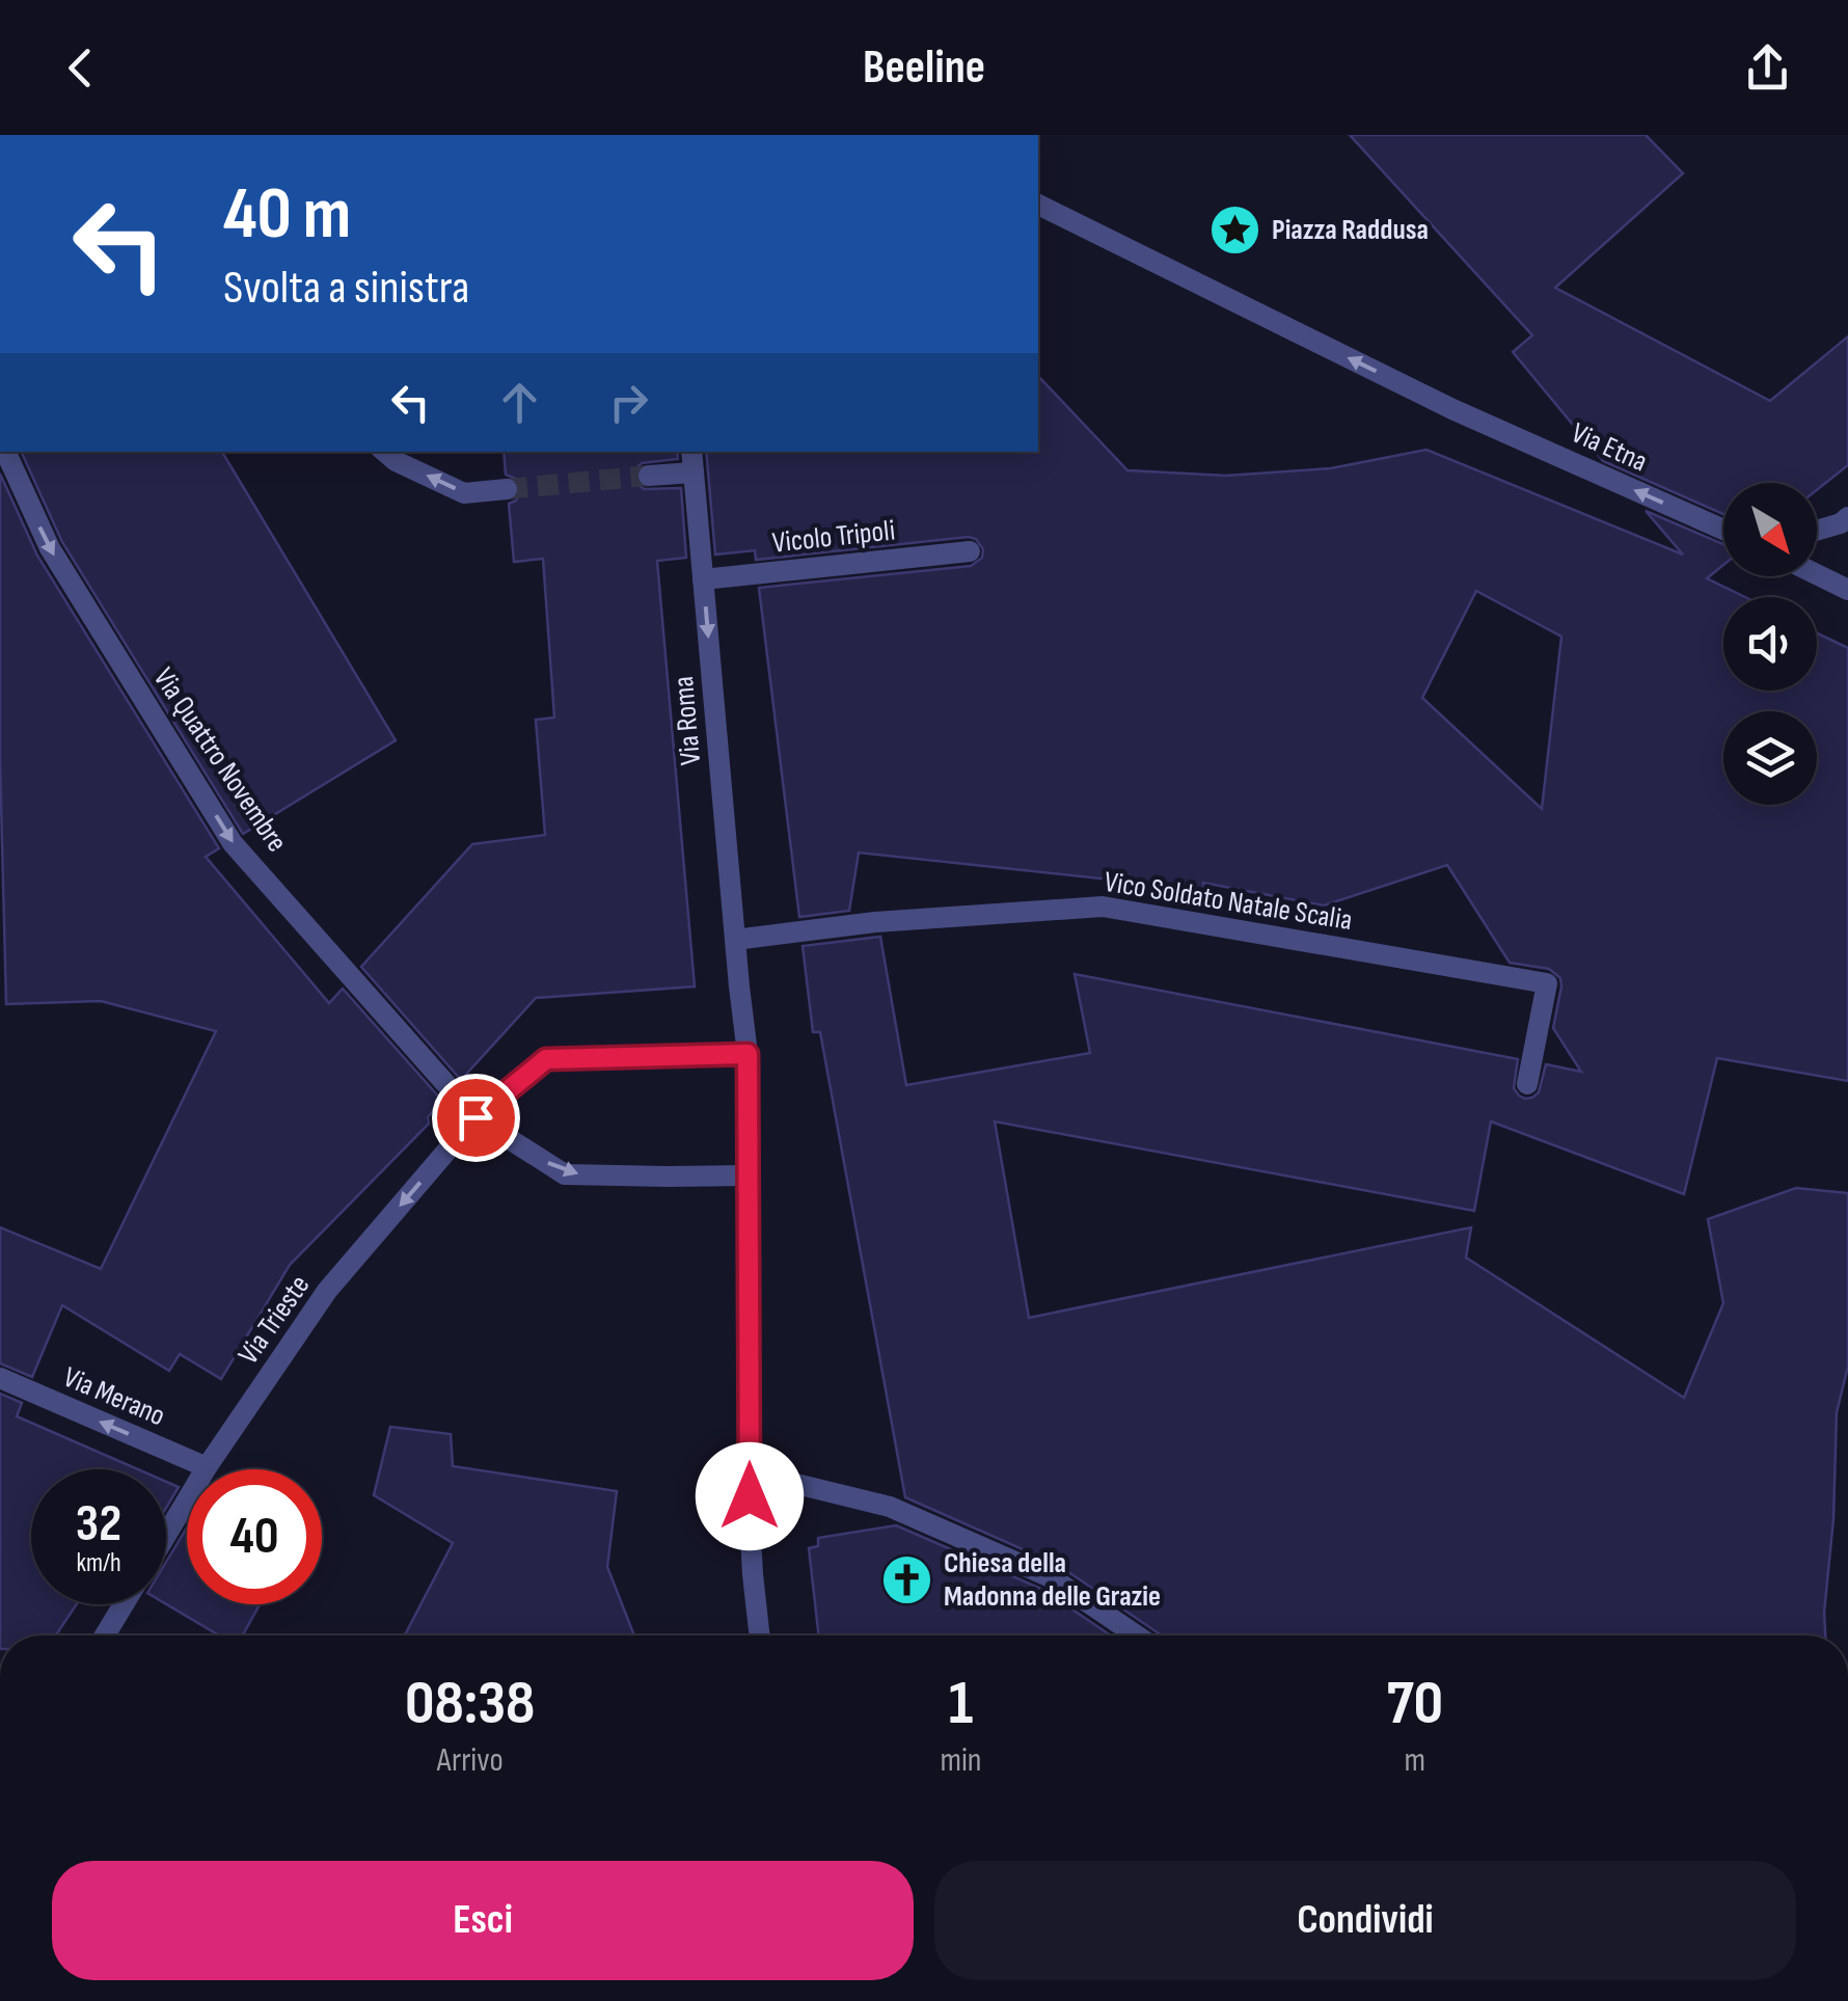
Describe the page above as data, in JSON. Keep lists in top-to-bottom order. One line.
{"streets":{"street":["Via Etna","Vicolo Tripoli","Via Roma","Via Quattro Novembre","Vico Soldato Natale Scalia","Via Trieste","Via Merano"]},"crossings":[["Vicolo Tripoli","Via Roma"],["Via Roma","Via Quattro Novembre"],["Via Roma","Vico Soldato Natale Scalia"],["Via Roma","Via Trieste"],["Via Quattro Novembre","Via Trieste"],["Via Trieste","Via Merano"]],"one_way":["Via Etna","Via Quattro Novembre","Via Trieste","Via Merano"],"places":{"place":["Piazza Raddusa"],"church":["Chiesa della Madonna delle Grazie"]},"north":"bottom right","page":{"header":"Beeline","turn":["40 m","Svolta a sinistra"],"speed":"32 km/h","limit":"40","eta":["08:38","Arrivo","1","min","70","m"],"buttons":["Esci","Condividi"]}}
